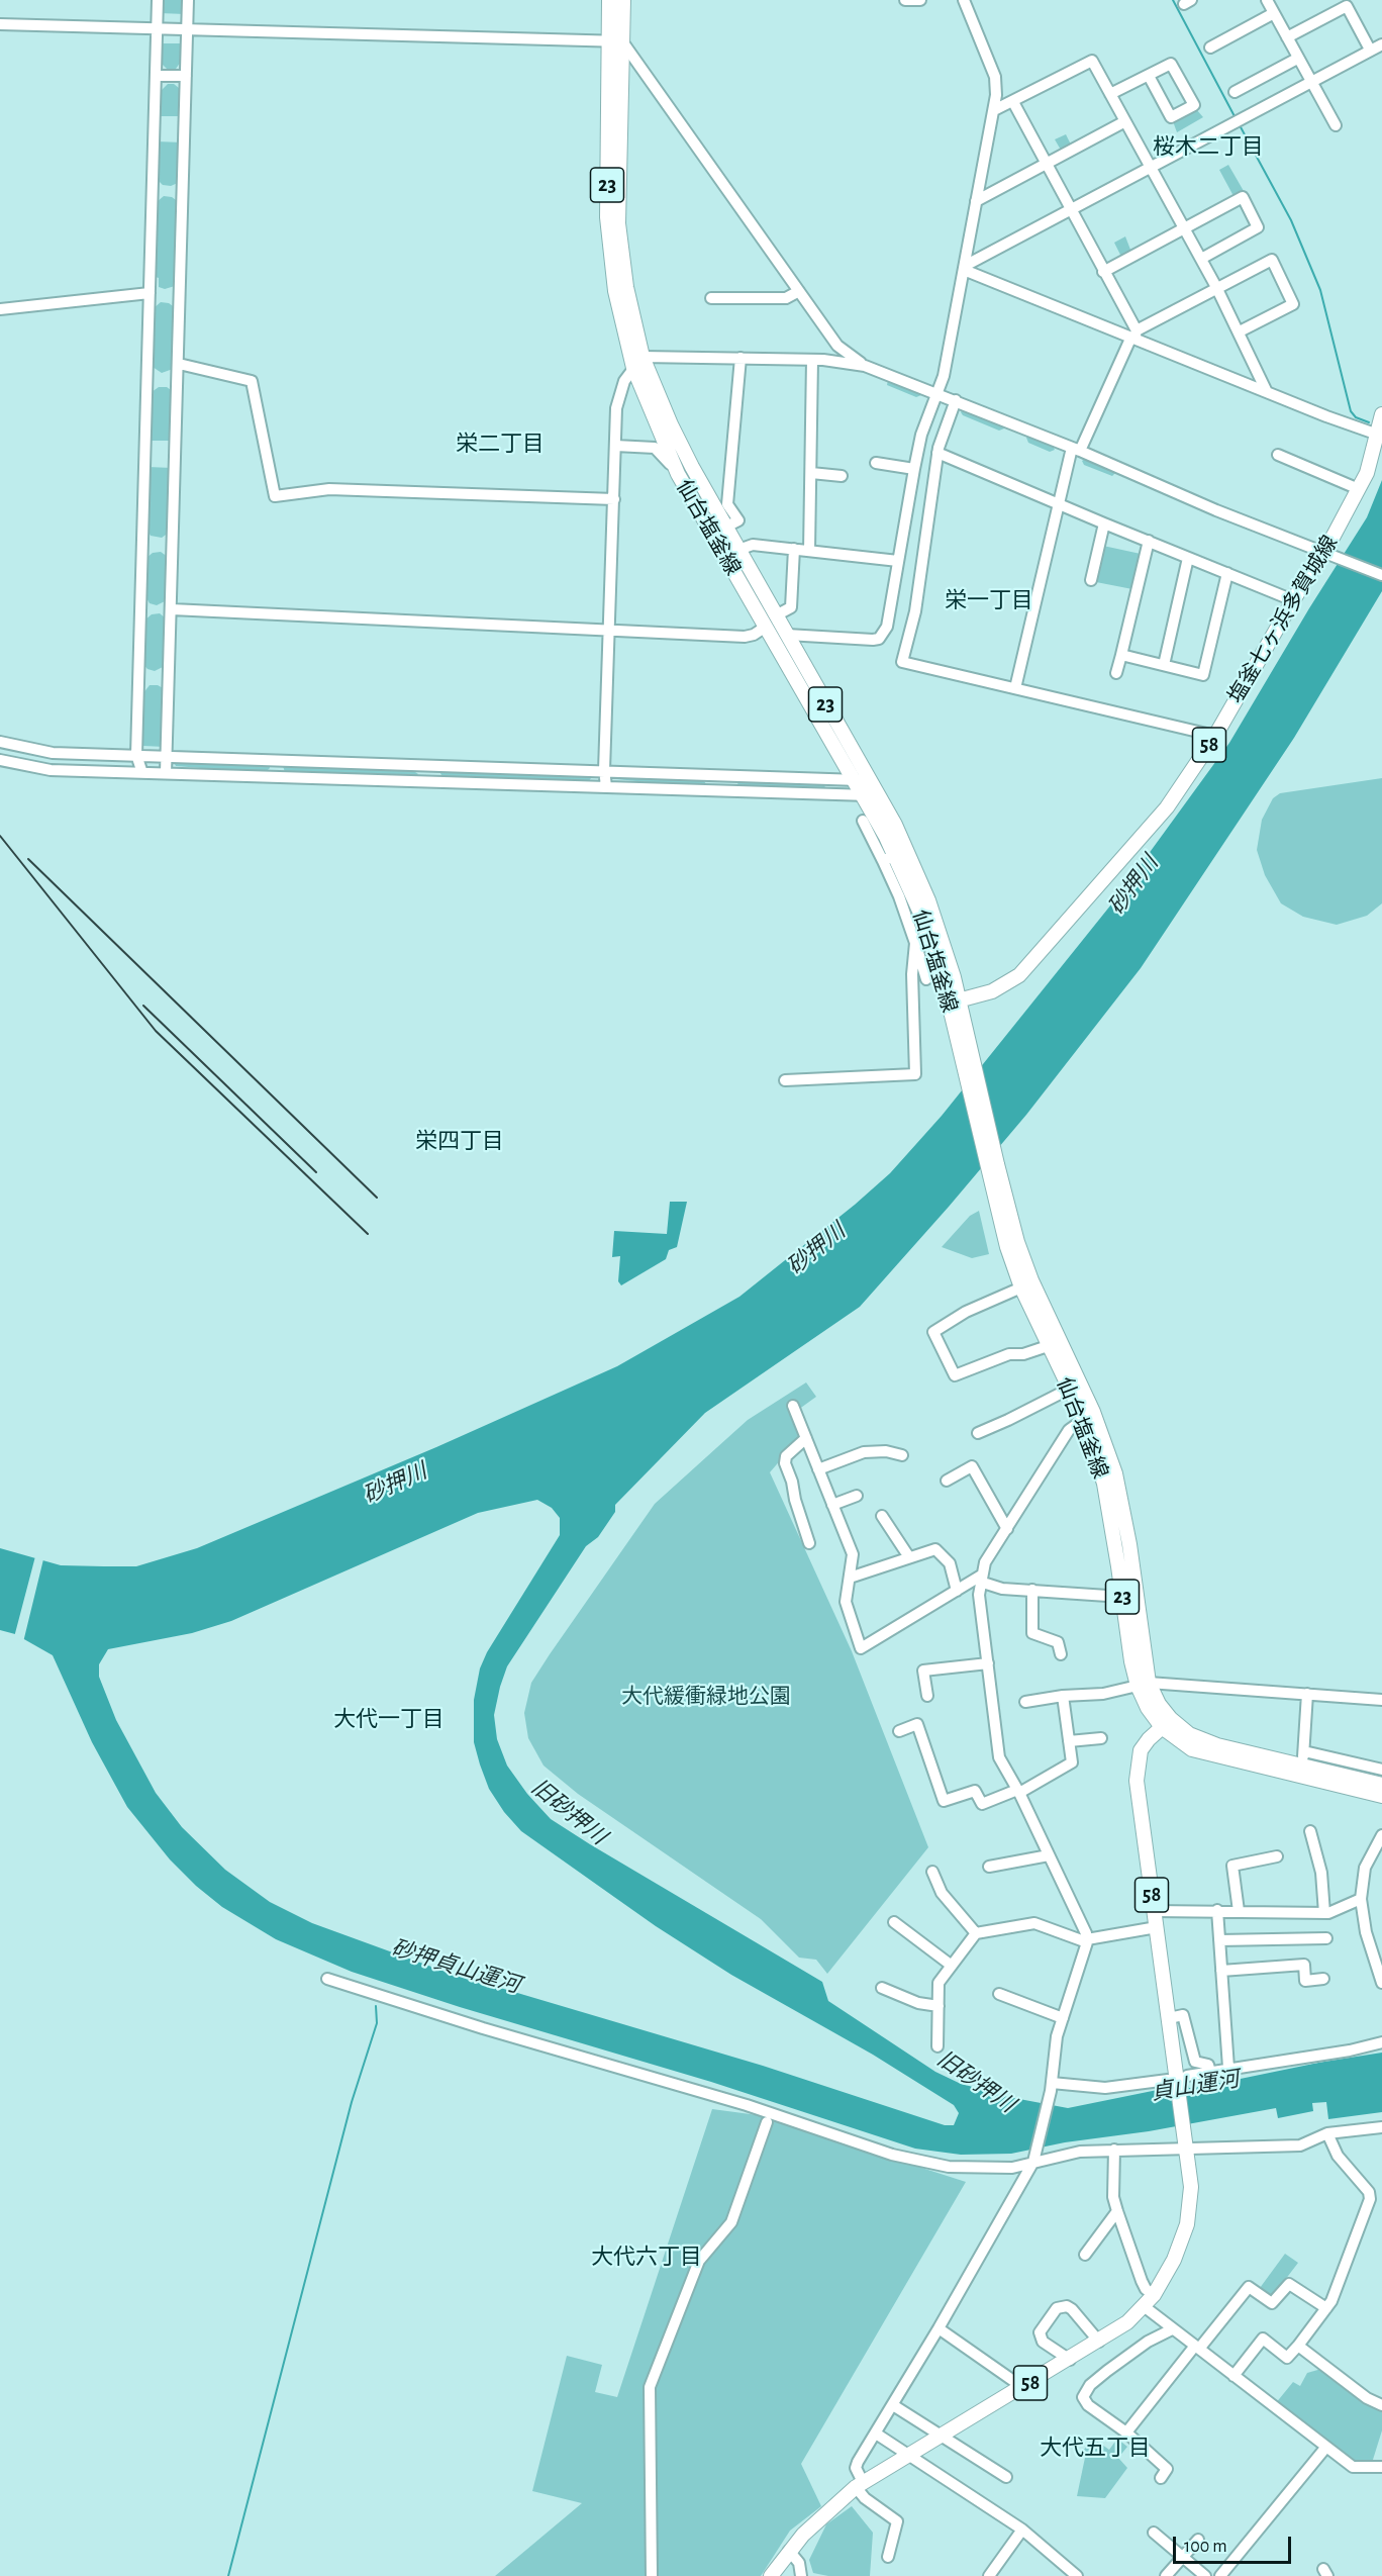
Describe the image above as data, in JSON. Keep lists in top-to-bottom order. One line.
{"streets":{"main road":["23","仙台塩釜線","塩釜七ヶ浜多賀城線","58"]},"crossings":[["仙台塩釜線","塩釜七ヶ浜多賀城線"],["仙台塩釜線","58"]],"districts":["桜木二丁目","栄二丁目","栄一丁目","栄四丁目","大代一丁目","大代六丁目","大代五丁目"],"water":["砂押川","旧砂押川","砂押貞山運河","貞山運河"],"parks":["大代緩衝緑地公園"],"scale_bar":"100 m"}
